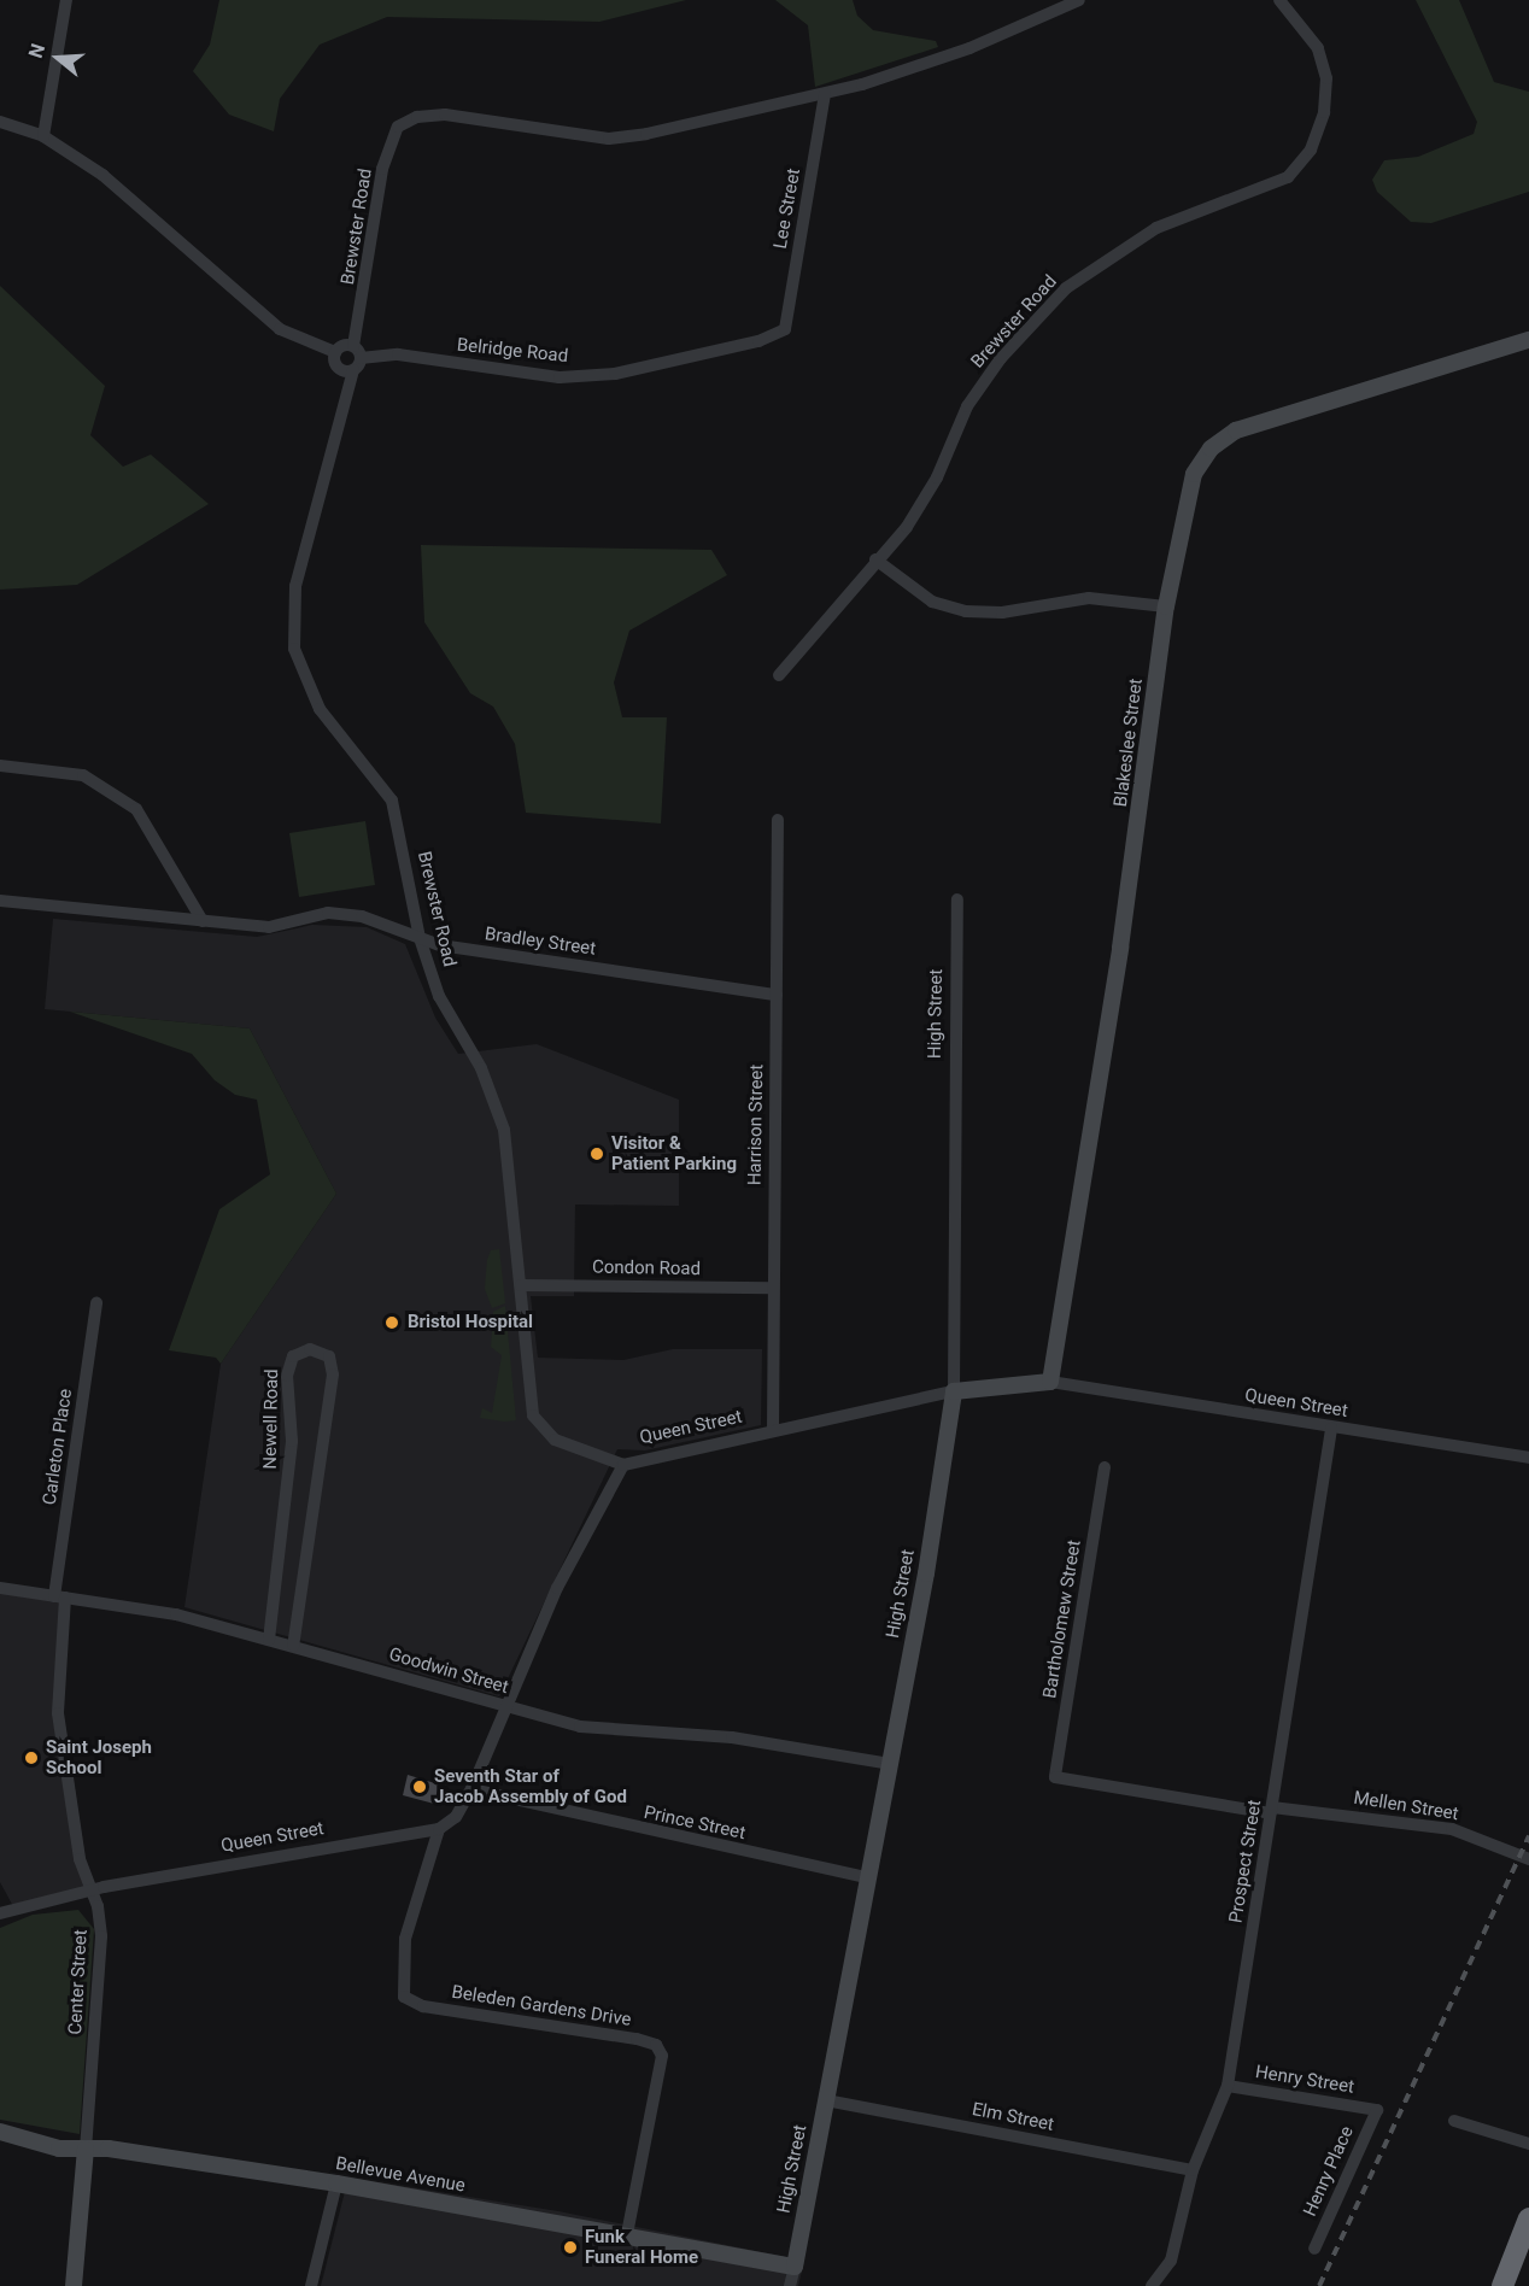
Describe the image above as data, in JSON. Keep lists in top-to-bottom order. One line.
{"streets":{"street":["Lee Street","Brewster Road","Belridge Road","Blakeslee Street","Bradley Street","High Street","Harrison Street","Condon Road","Queen Street","Newell Road","Carleton Place","Bartholomew Street","Goodwin Street","Mellen Street","Prince Street","Prospect Street","Center Street","Beleden Gardens Drive","Henry Street","Elm Street","Henry Place","Bellevue Avenue"]},"crossings":[["Lee Street","Brewster Road"],["Lee Street","Belridge Road"],["Brewster Road","Belridge Road"],["Brewster Road","Bradley Street"],["Brewster Road","Condon Road"],["Brewster Road","Queen Street"],["Blakeslee Street","Queen Street"],["Bradley Street","Harrison Street"],["High Street","Queen Street"],["High Street","Goodwin Street"],["High Street","Prince Street"],["High Street","Elm Street"],["High Street","Bellevue Avenue"],["Harrison Street","Condon Road"],["Harrison Street","Queen Street"],["Queen Street","Goodwin Street"],["Queen Street","Prince Street"],["Queen Street","Prospect Street"],["Queen Street","Center Street"],["Queen Street","Beleden Gardens Drive"],["Newell Road","Goodwin Street"],["Carleton Place","Goodwin Street"],["Carleton Place","Center Street"],["Bartholomew Street","Mellen Street"],["Goodwin Street","Center Street"],["Mellen Street","Prospect Street"],["Prospect Street","Henry Street"],["Prospect Street","Elm Street"],["Center Street","Bellevue Avenue"],["Beleden Gardens Drive","Bellevue Avenue"],["Henry Street","Henry Place"]],"places":["Visitor & Patient Parking","Bristol Hospital","Saint Joseph School","Seventh Star of Jacob Assembly of God","Funk Funeral Home"],"north":"left"}
